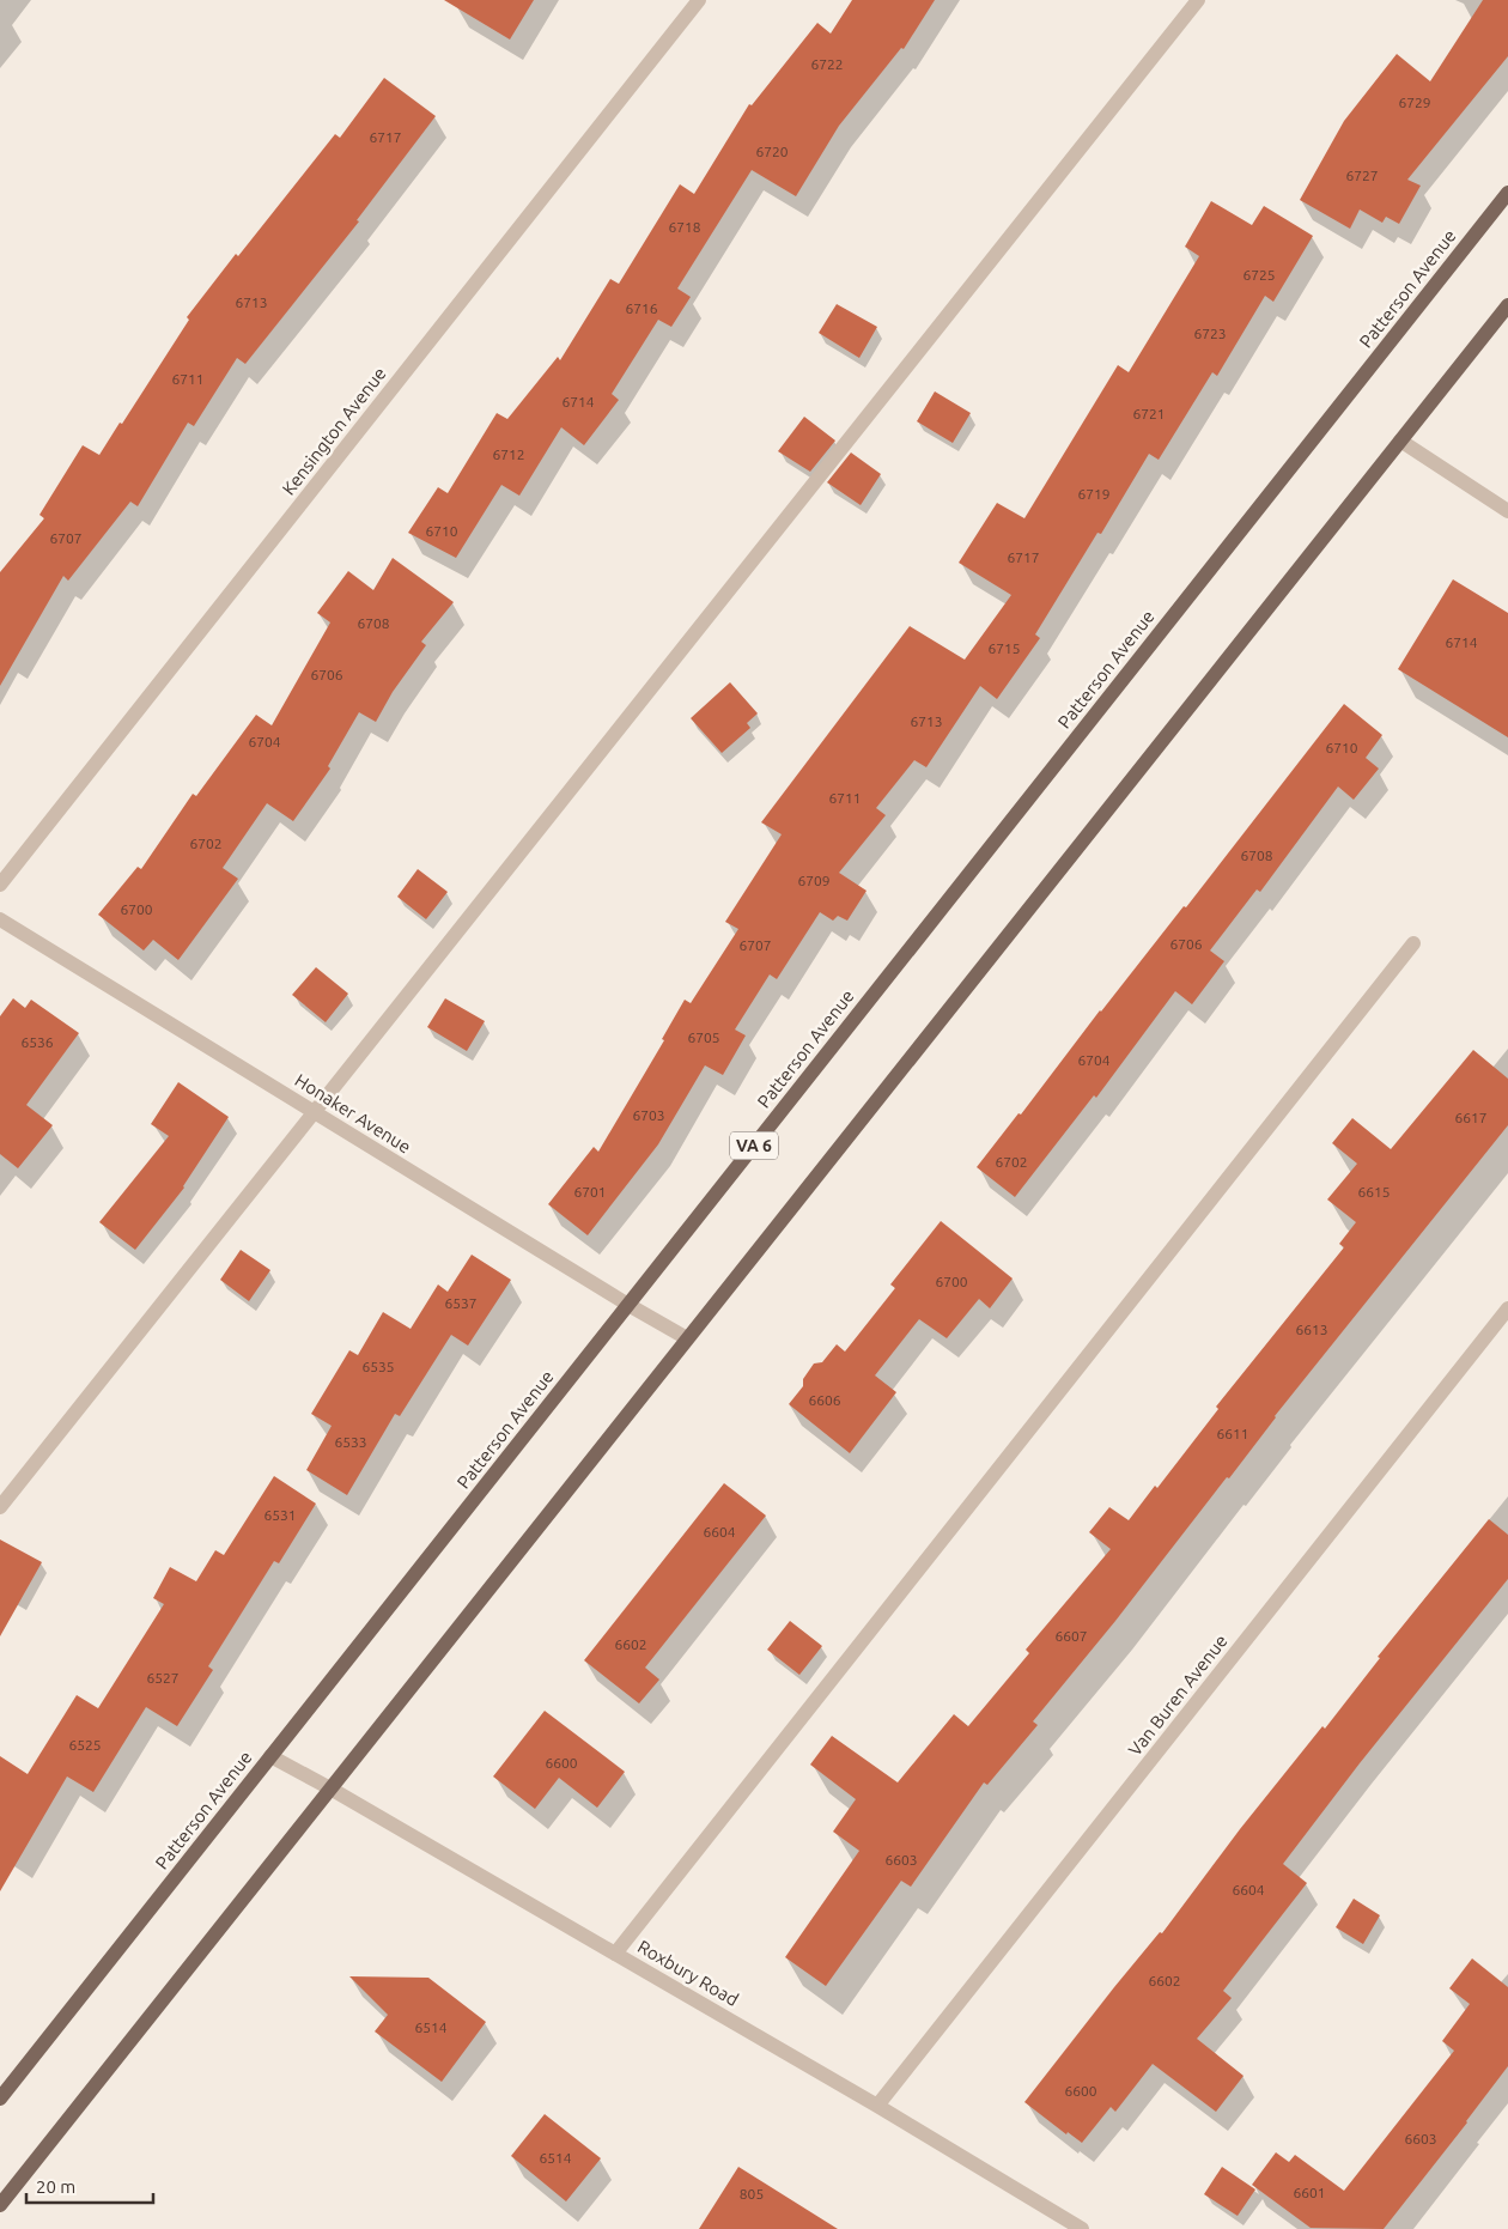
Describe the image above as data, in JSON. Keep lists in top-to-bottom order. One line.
{"streets":{"main road":["Patterson Avenue","VA 6"],"street":["Kensington Avenue","Honaker Avenue","Van Buren Avenue","Roxbury Road"]},"crossings":[["Patterson Avenue","Honaker Avenue"],["Patterson Avenue","Roxbury Road"],["Van Buren Avenue","Roxbury Road"]],"house_numbers":["6722","6729","6717","6720","6727","6718","6725","6713","6716","6723","6711","6714","6721","6712","6719","6710","6707","6717","6708","6714","6715","6706","6713","6704","6710","6711","6702","6708","6709","6700","6706","6707","6705","6536","6704","6703","6617","6702","6701","6615","6700","6537","6613","6535","6606","6611","6533","6531","6604","6607","6602","6527","6525","6600","6603","6604","6602","6514","6600","6603","6514","6601","805"],"scale_bar":"20 m"}
